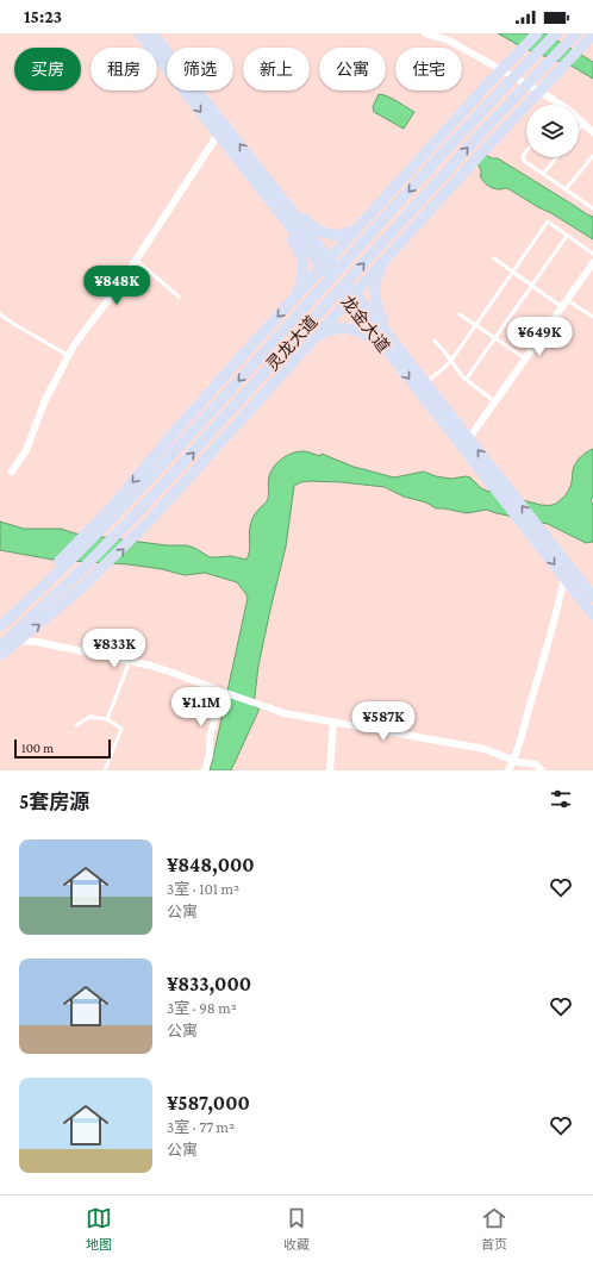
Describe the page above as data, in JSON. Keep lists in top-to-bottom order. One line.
{"streets":{"main road":["龙金大道","灵龙大道"]},"scale_bar":"100 m","page":{"status":"15:23","chip":["买房","租房","筛选","新上","公寓","住宅"],"price":["¥848K","¥649K","¥833K","¥1.1M","¥587K"],"scale":"100 m","heading":"5套房源","list":[{"name":"¥848,000","note":"3室 · 101 m² · 公寓"},{"name":"¥833,000","note":"3室 · 98 m² · 公寓"},{"name":"¥587,000","note":"3室 · 77 m² · 公寓"}],"tabs":["地图","收藏","首页"]}}
